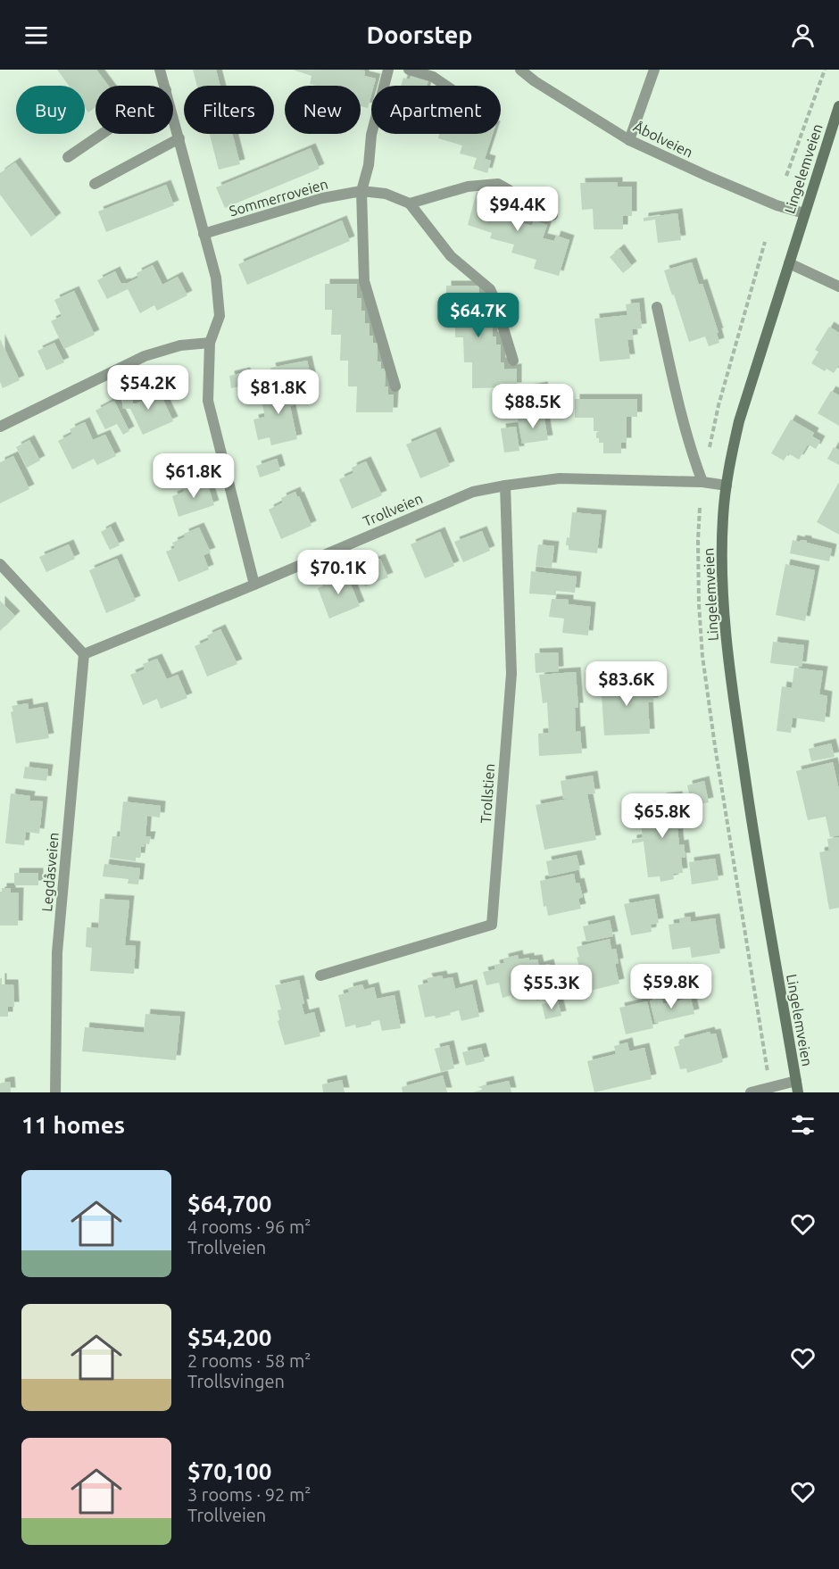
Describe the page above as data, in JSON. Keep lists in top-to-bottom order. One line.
{"streets":{"main road":["Lingelemveien"],"street":["Åbolveien","Sommerroveien","Trollveien","Trollstien","Legdåsveien"]},"crossings":[["Åbolveien","Lingelemveien"],["Lingelemveien","Trollveien"],["Trollveien","Trollstien"],["Trollveien","Legdåsveien"]],"page":{"header":"Doorstep","chip":["Buy","Rent","Filters","New","Apartment"],"price":["$94.4K","$64.7K","$54.2K","$81.8K","$88.5K","$61.8K","$70.1K","$83.6K","$65.8K","$59.8K","$55.3K"],"heading":"11 homes","list":[{"name":"$64,700","note":"4 rooms · 96 m² · Trollveien"},{"name":"$54,200","note":"2 rooms · 58 m² · Trollsvingen"},{"name":"$70,100","note":"3 rooms · 92 m² · Trollveien"}]}}
